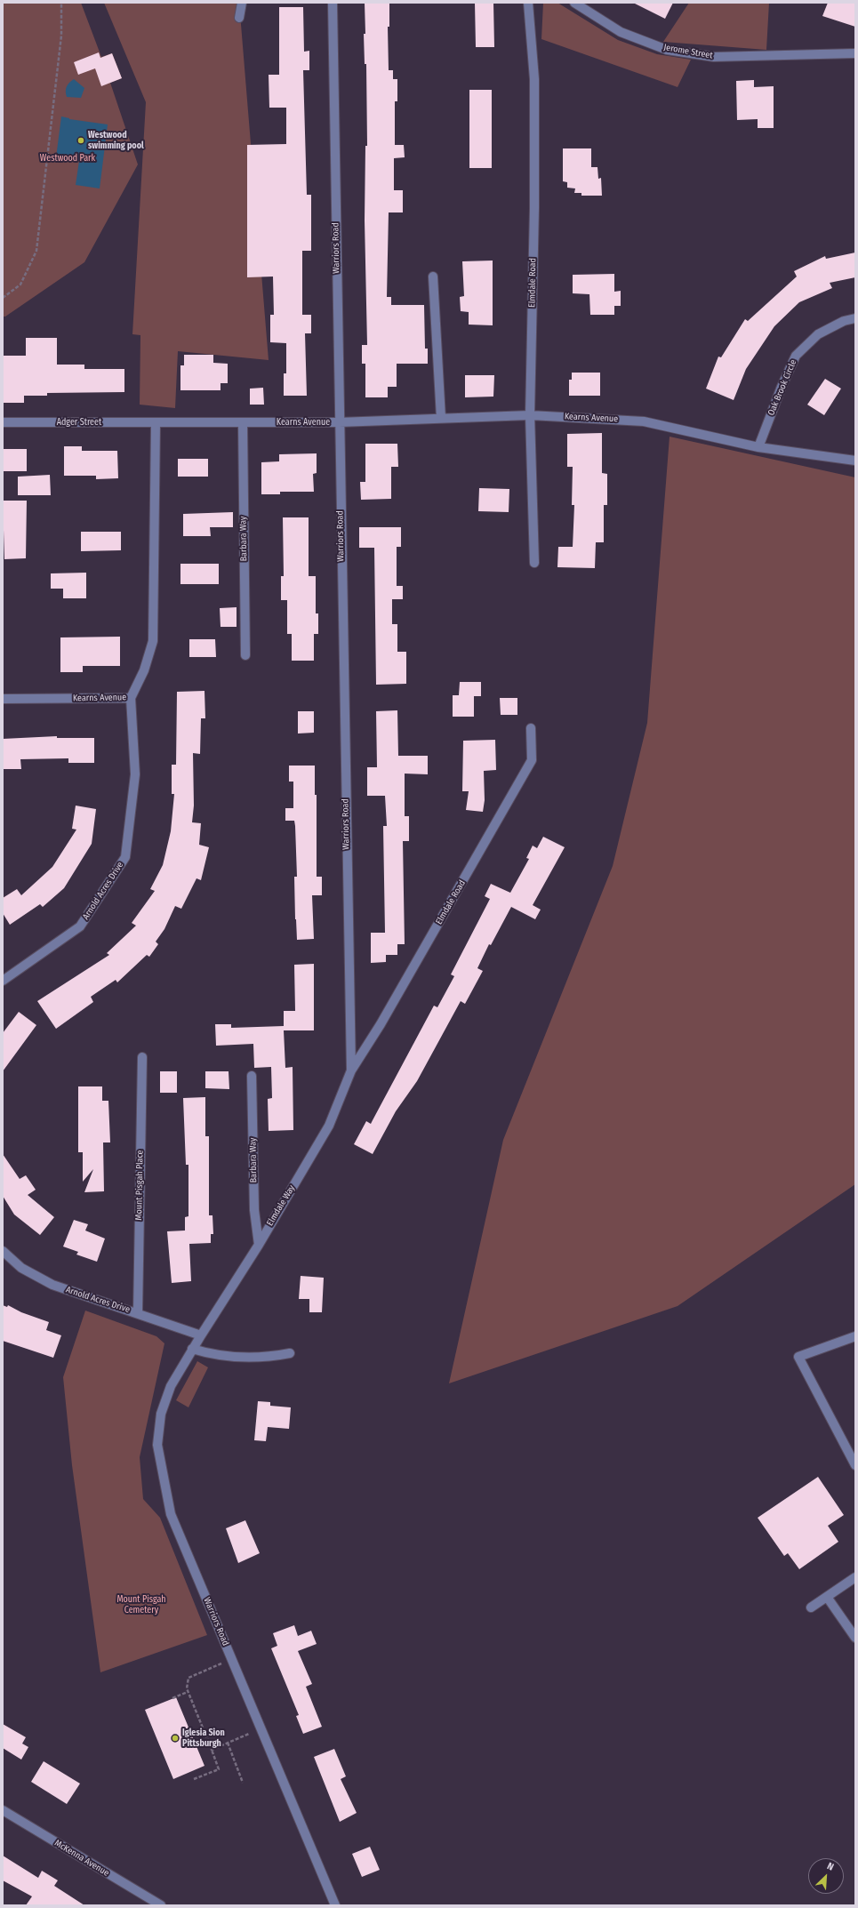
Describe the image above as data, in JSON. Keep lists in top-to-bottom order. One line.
{"streets":{"street":["Jerome Street","Warriors Road","Elmdale Road","Oak Brook Circle","Kearns Avenue","Adger Street","Barbara Way","Arnold Acres Drive","Mount Pisgah Place","Elmdale Way","McKenna Avenue"]},"crossings":[["Warriors Road","Elmdale Road"],["Warriors Road","Kearns Avenue"],["Warriors Road","Arnold Acres Drive"],["Warriors Road","Elmdale Way"],["Elmdale Road","Kearns Avenue"],["Elmdale Road","Elmdale Way"],["Oak Brook Circle","Kearns Avenue"],["Kearns Avenue","Adger Street"],["Kearns Avenue","Barbara Way"],["Kearns Avenue","Arnold Acres Drive"],["Barbara Way","Elmdale Way"],["Arnold Acres Drive","Mount Pisgah Place"],["Arnold Acres Drive","Elmdale Way"]],"parks":["Westwood Park","Mount Pisgah Cemetery"],"places":["Westwood swimming pool","Iglesia Sion Pittsburgh"],"north":"top right"}
